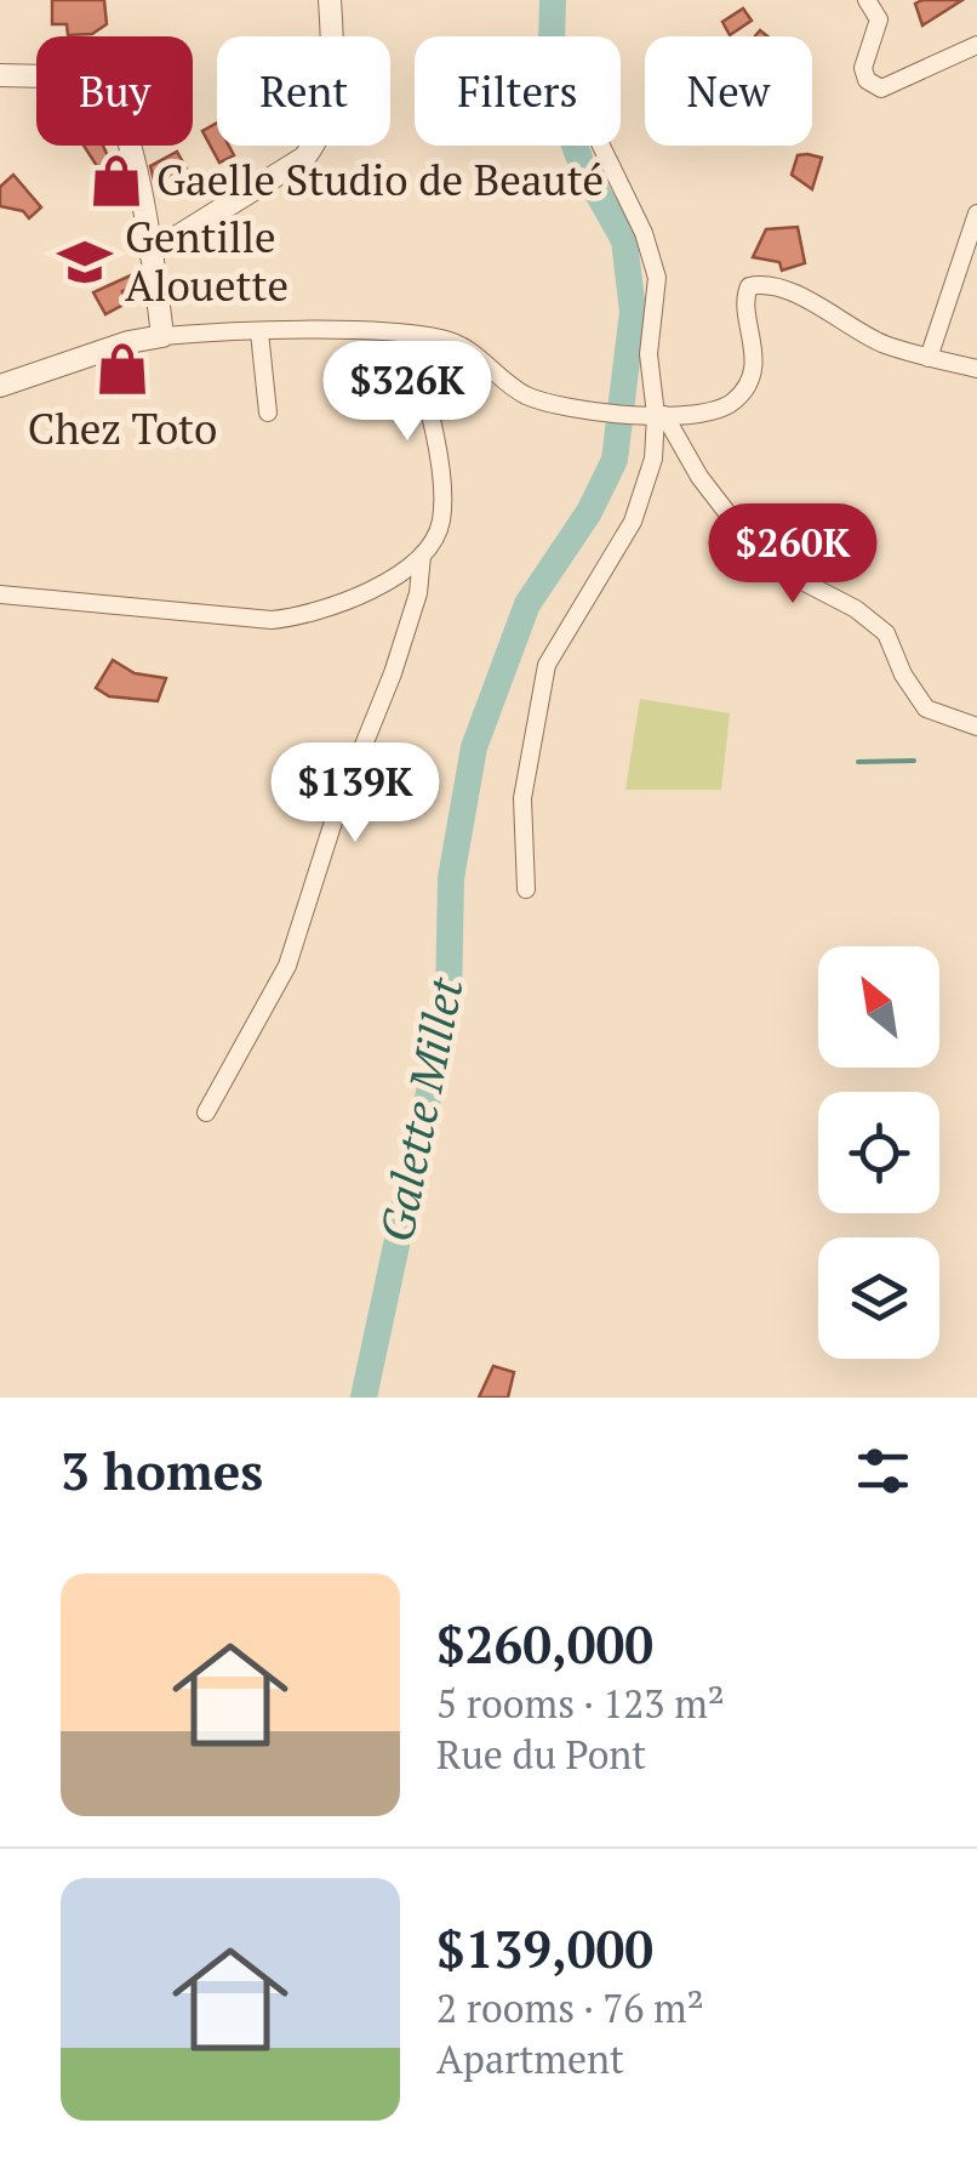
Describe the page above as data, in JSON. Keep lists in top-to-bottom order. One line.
{"water":["Galette Millet"],"places":{"shop":["Gaelle Studio de Beauté","Chez Toto"],"school or university":["Gentille Alouette"]},"north":"top left","page":{"chip":["Buy","Rent","Filters","New"],"price":["$326K","$260K","$139K"],"heading":"3 homes","list":[{"name":"$260,000","note":"5 rooms · 123 m² · Rue du Pont"},{"name":"$139,000","note":"2 rooms · 76 m² · Apartment"}]}}
